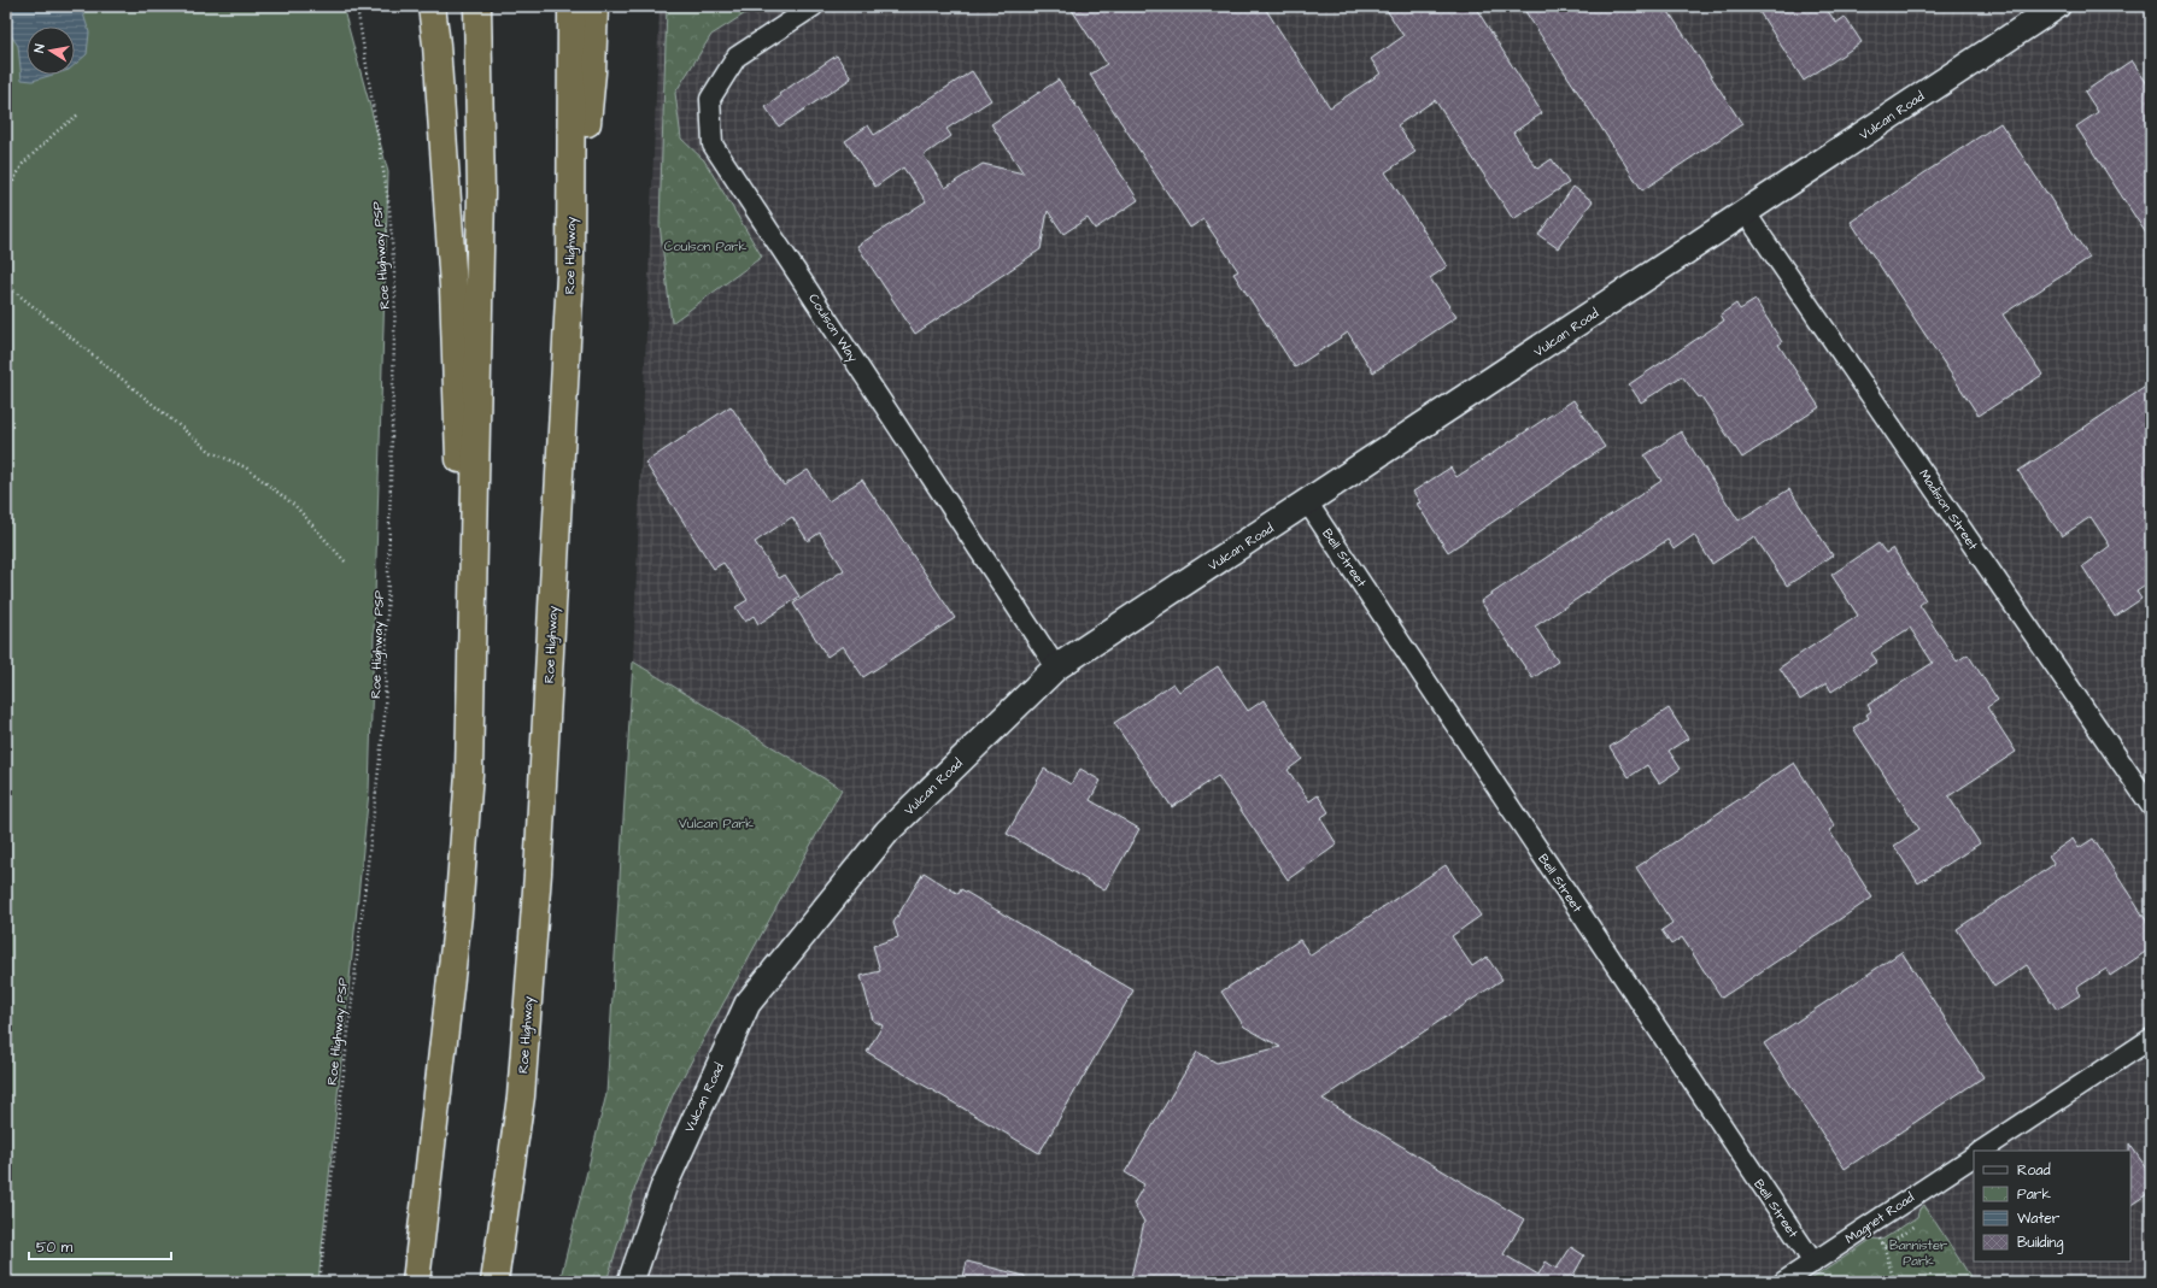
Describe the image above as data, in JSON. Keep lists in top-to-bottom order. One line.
{"streets":{"highway":["Roe Highway"],"street":["Vulcan Road","Coulson Way","Madison Street","Bell Street","Magnet Road"],"path":["Roe Highway PSP"]},"crossings":[["Vulcan Road","Coulson Way"],["Vulcan Road","Madison Street"],["Vulcan Road","Bell Street"],["Bell Street","Magnet Road"]],"parks":["Coulson Park","Vulcan Park","Bannister Park"],"legend":["Road","Park","Water","Building"],"scale_bar":"50 m","north":"left"}
